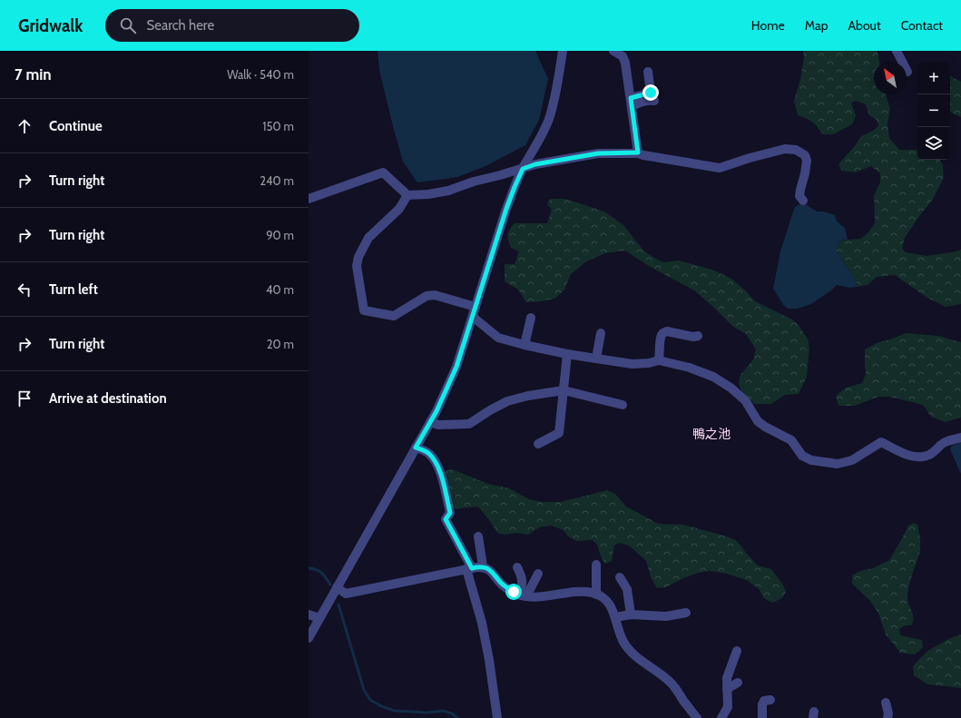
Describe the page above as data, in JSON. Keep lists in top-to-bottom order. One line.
{"districts":["鴨之池"],"north":"top left","page":{"header":"Gridwalk","search":"Search here","nav":["Home","Map","About","Contact"],"heading":["7 min","Walk · 540 m"],"map_buttons":["+","−"],"list":[["Continue","150 m"],["Turn right","240 m"],["Turn right","90 m"],["Turn left","40 m"],["Turn right","20 m"],"Arrive at destination"]}}
